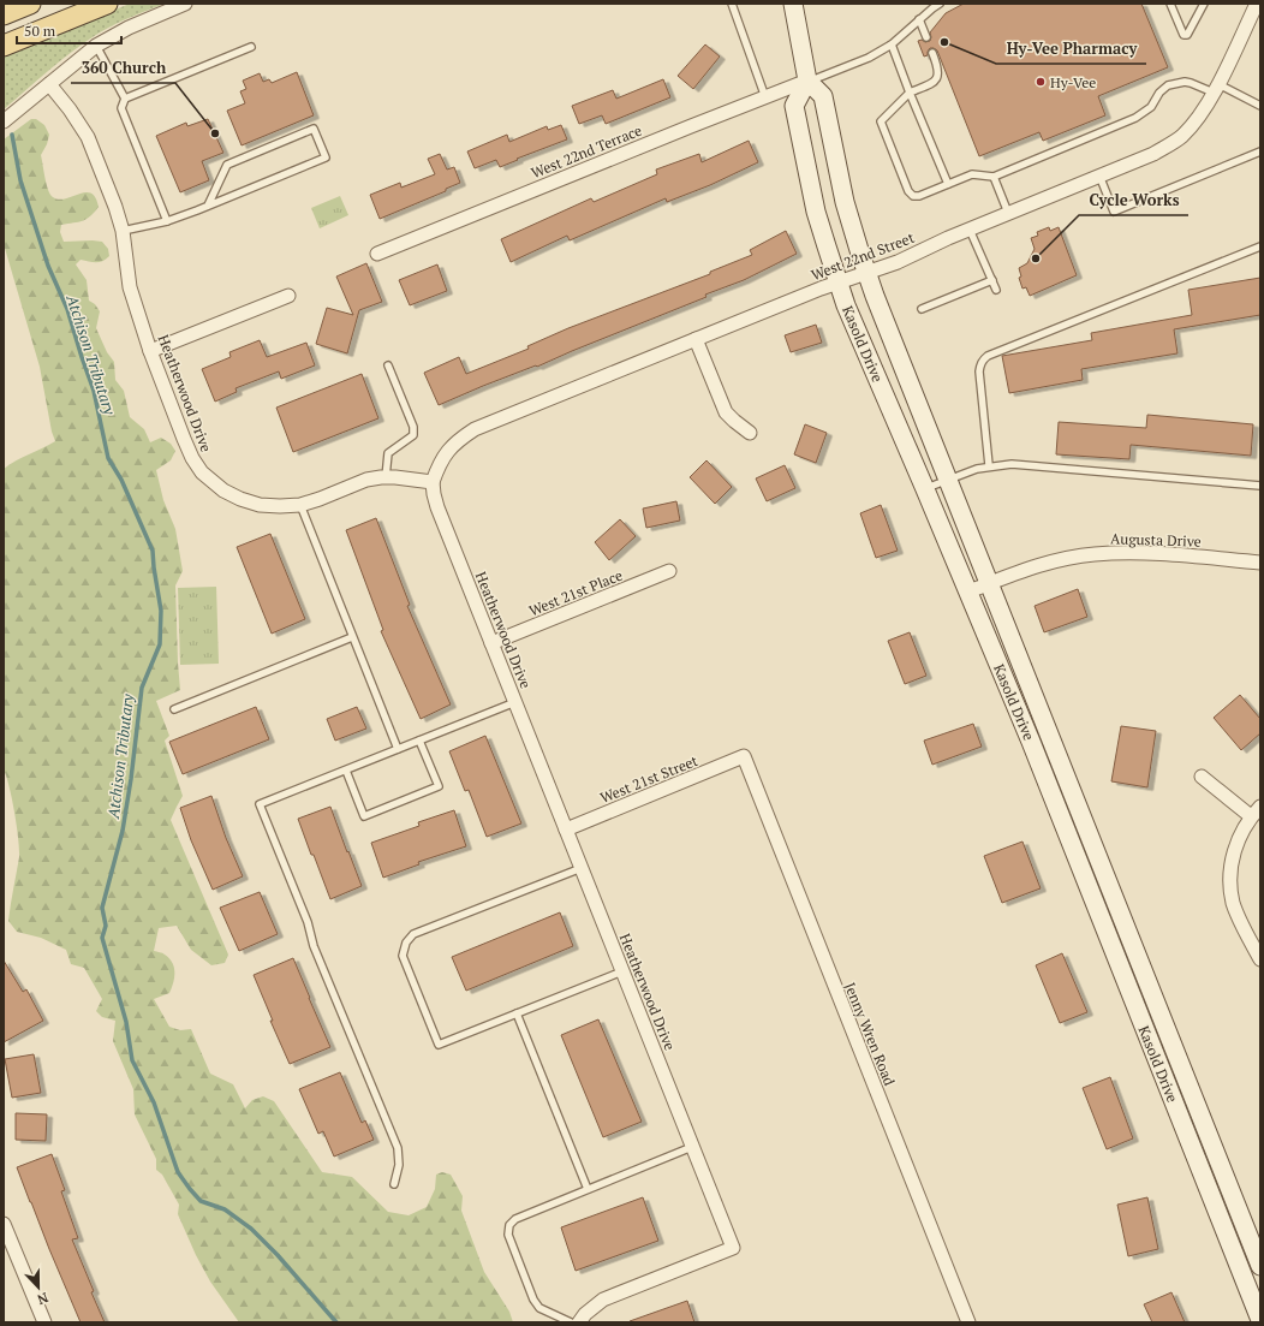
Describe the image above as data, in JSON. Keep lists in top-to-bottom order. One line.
{"streets":{"main road":["Kasold Drive"],"street":["West 22nd Terrace","West 22nd Street","Heatherwood Drive","Augusta Drive","West 21st Place","West 21st Street","Jenny Wren Road"]},"crossings":[["West 22nd Terrace","Kasold Drive"],["West 22nd Street","Kasold Drive"],["West 22nd Street","Heatherwood Drive"],["Kasold Drive","Augusta Drive"],["Heatherwood Drive","West 21st Place"],["Heatherwood Drive","West 21st Street"],["West 21st Street","Jenny Wren Road"]],"water":["Atchison Tributary"],"places":["Hy-Vee Pharmacy","Hy-Vee","360 Church","Cycle Works"],"scale_bar":"50 m","north":"bottom"}
